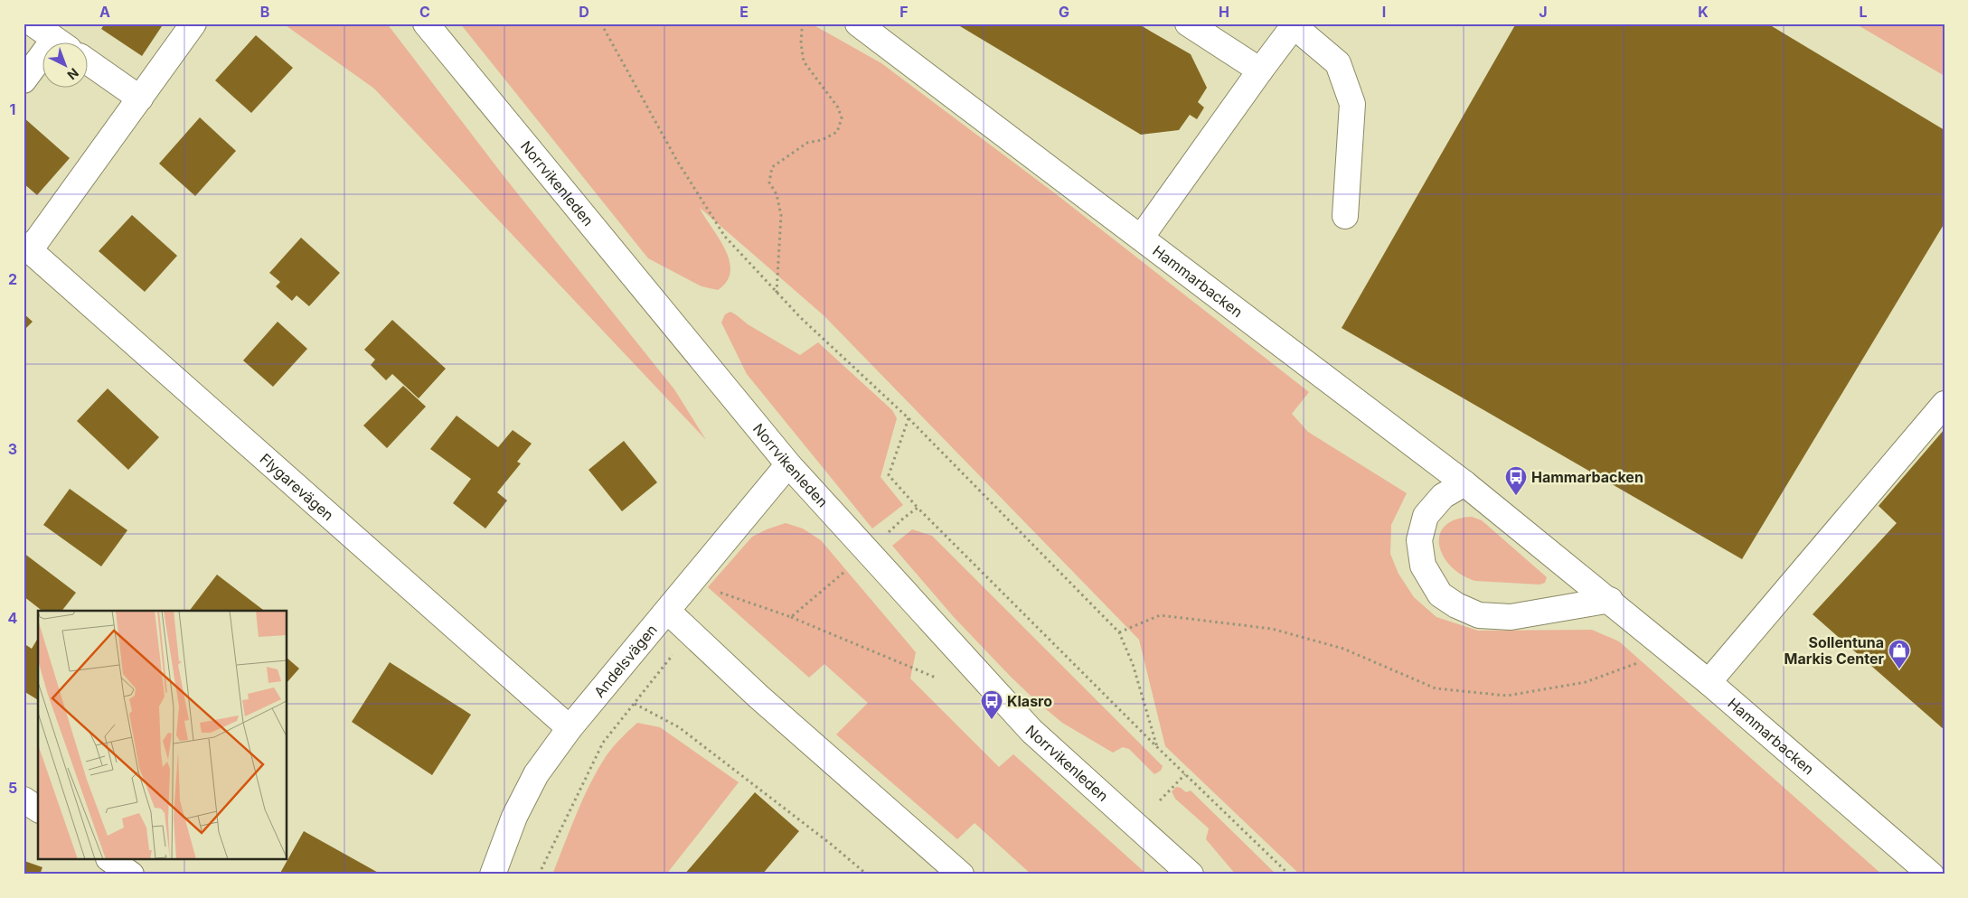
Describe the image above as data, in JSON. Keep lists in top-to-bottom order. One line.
{"streets":{"street":["Norrvikenleden","Hammarbacken","Flygarevägen","Andelsvägen"]},"crossings":[["Norrvikenleden","Andelsvägen"],["Flygarevägen","Andelsvägen"]],"places":{"bus stop":["Hammarbacken","Klasro"],"shop":["Sollentuna Markis Center"]},"north":"bottom right","grid":{"columns":["A","B","C","D","E","F","G","H","I","J","K","L"],"rows":["1","2","3","4","5"]}}
